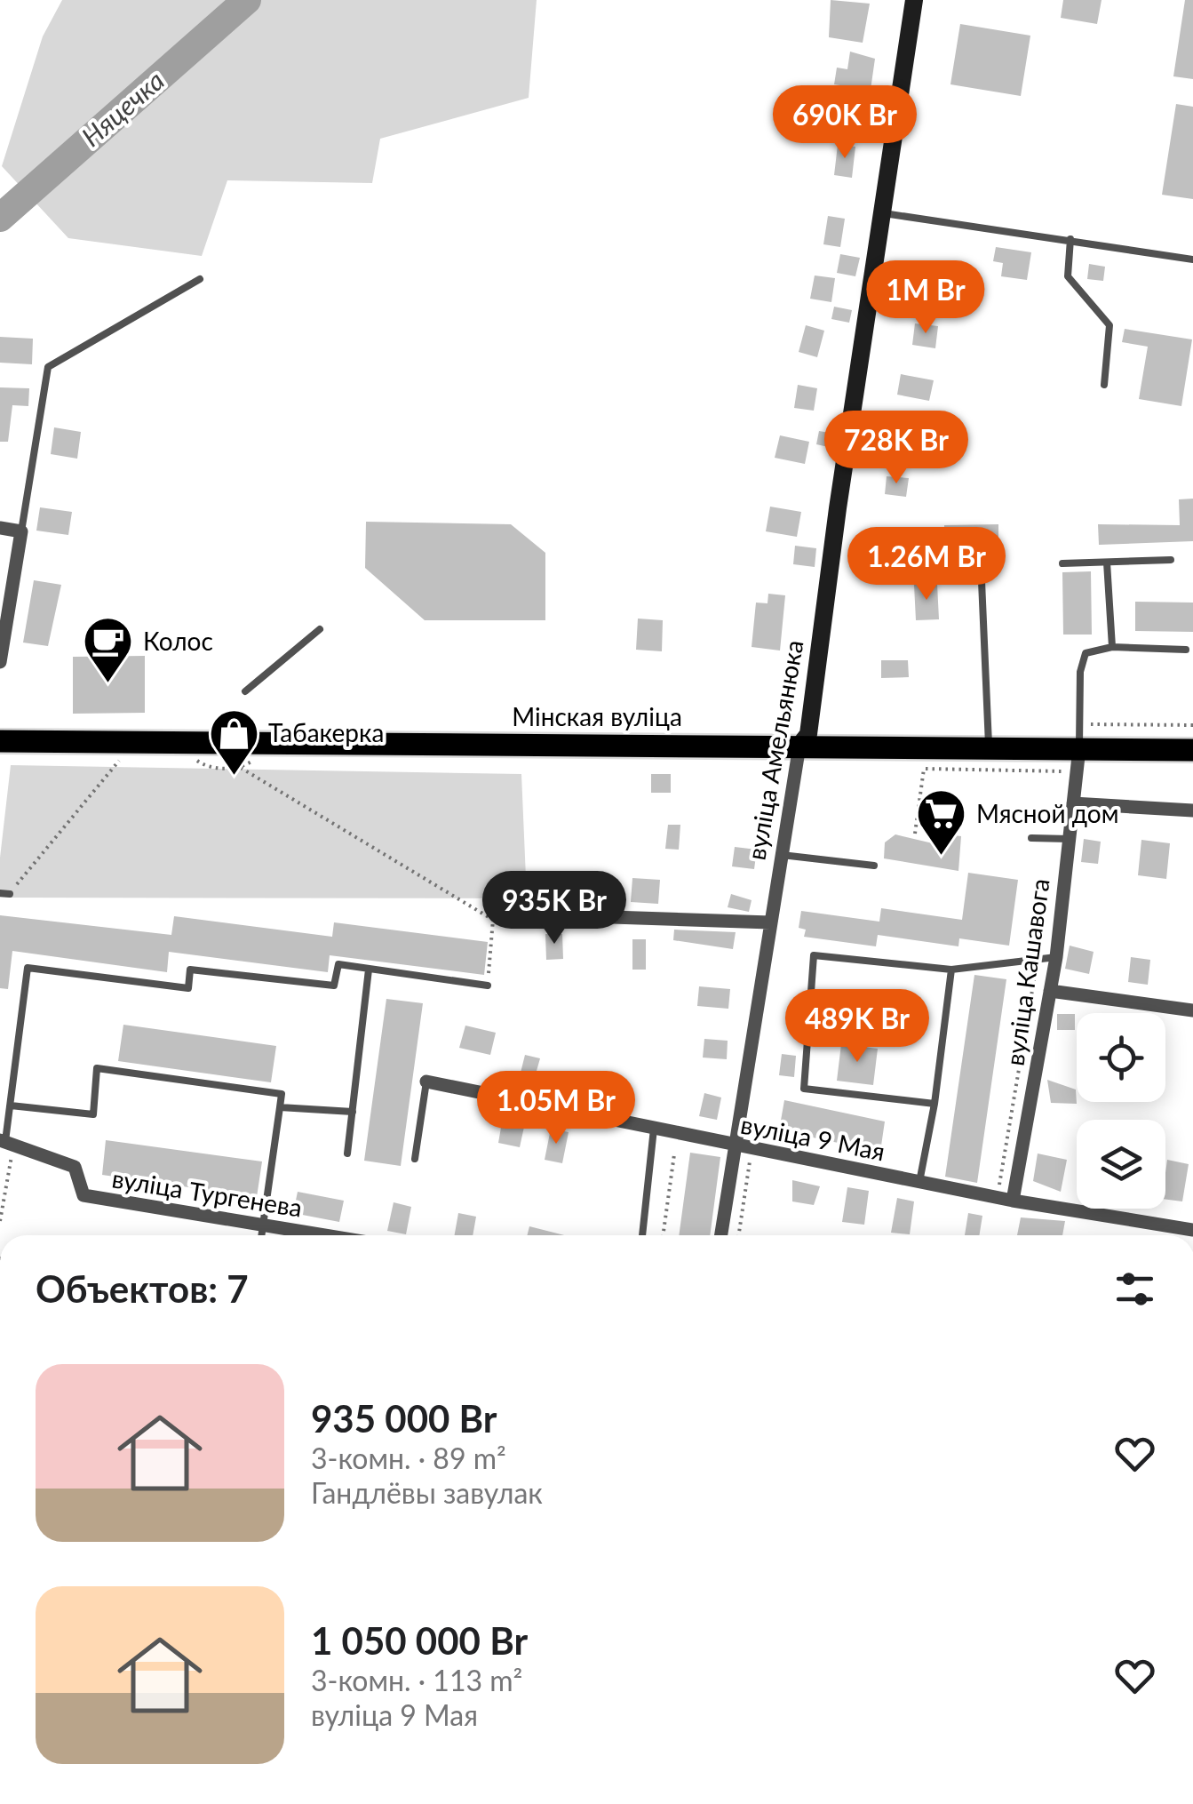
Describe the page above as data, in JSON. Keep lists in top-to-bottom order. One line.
{"streets":{"main road":["Мінская вуліца"],"street":["вуліца Амельянюка","вуліца Кашавога","вуліца 9 Мая","вуліца Тургенева"]},"crossings":[["Мінская вуліца","вуліца Амельянюка"],["Мінская вуліца","вуліца Кашавога"],["вуліца Амельянюка","вуліца 9 Мая"],["вуліца Кашавога","вуліца 9 Мая"]],"water":["Няцечка"],"places":{"cafe":["Колос"],"shop":["Табакерка"],"supermarket":["Мясной дом"]},"page":{"price":["690K Br","1M Br","728K Br","1.26M Br","935K Br","489K Br","1.05M Br"],"heading":"Объектов: 7","list":[{"name":"935 000 Br","note":"3-комн. · 89 m² · Гандлёвы завулак"},{"name":"1 050 000 Br","note":"3-комн. · 113 m² · вуліца 9 Мая"}]}}
